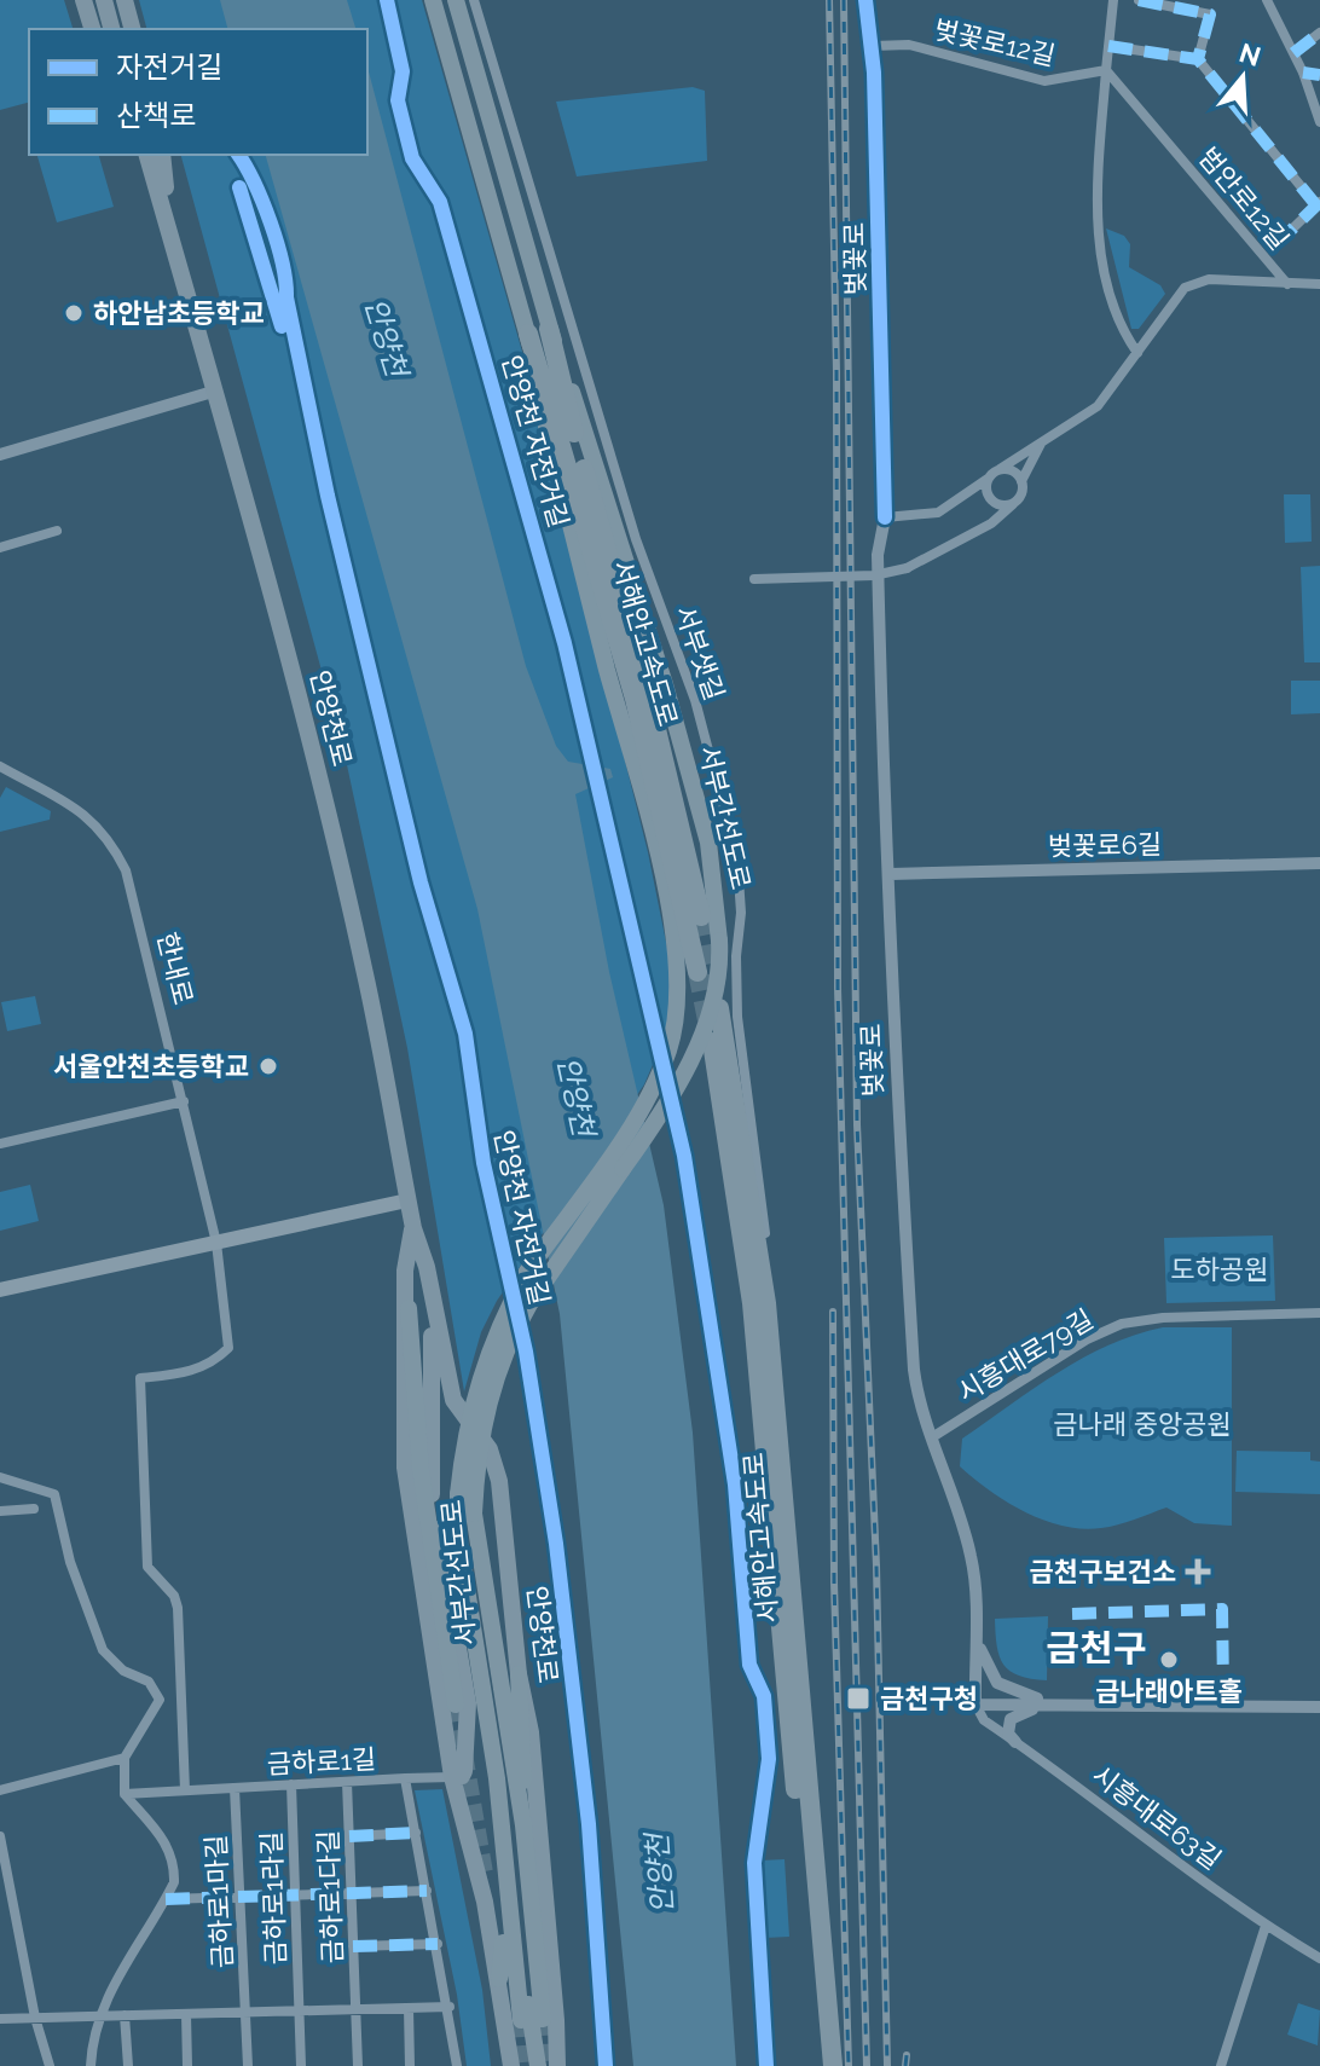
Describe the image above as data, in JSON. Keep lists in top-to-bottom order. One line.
{"streets":{"highway":["서해안고속도로","서부간선도로"],"main road":["안양천로"],"street":["벚꽃로12길","범안로12길","벚꽃로","서부샛길","벚꽃로6길","한내로","시흥대로79길","금하로1길","시흥대로63길","금하로1다길","금하로1라길","금하로1마길"],"cycle path":["안양천 자전거길"]},"crossings":[["벚꽃로12길","범안로12길"],["벚꽃로12길","벚꽃로"],["벚꽃로","벚꽃로6길"],["벚꽃로","시흥대로79길"],["벚꽃로","시흥대로63길"],["서해안고속도로","서부간선도로"],["한내로","금하로1길"],["금하로1길","금하로1다길"],["금하로1길","금하로1라길"],["금하로1길","금하로1마길"]],"districts":["금천구"],"water":["안양천"],"parks":["도하공원","금나래 중앙공원"],"places":{"other":["하안남초등학교","서울안천초등학교","금나래아트홀"],"health":["금천구보건소"],"transit":["금천구청"]},"legend":["자전거길","산책로"],"north":"top"}
